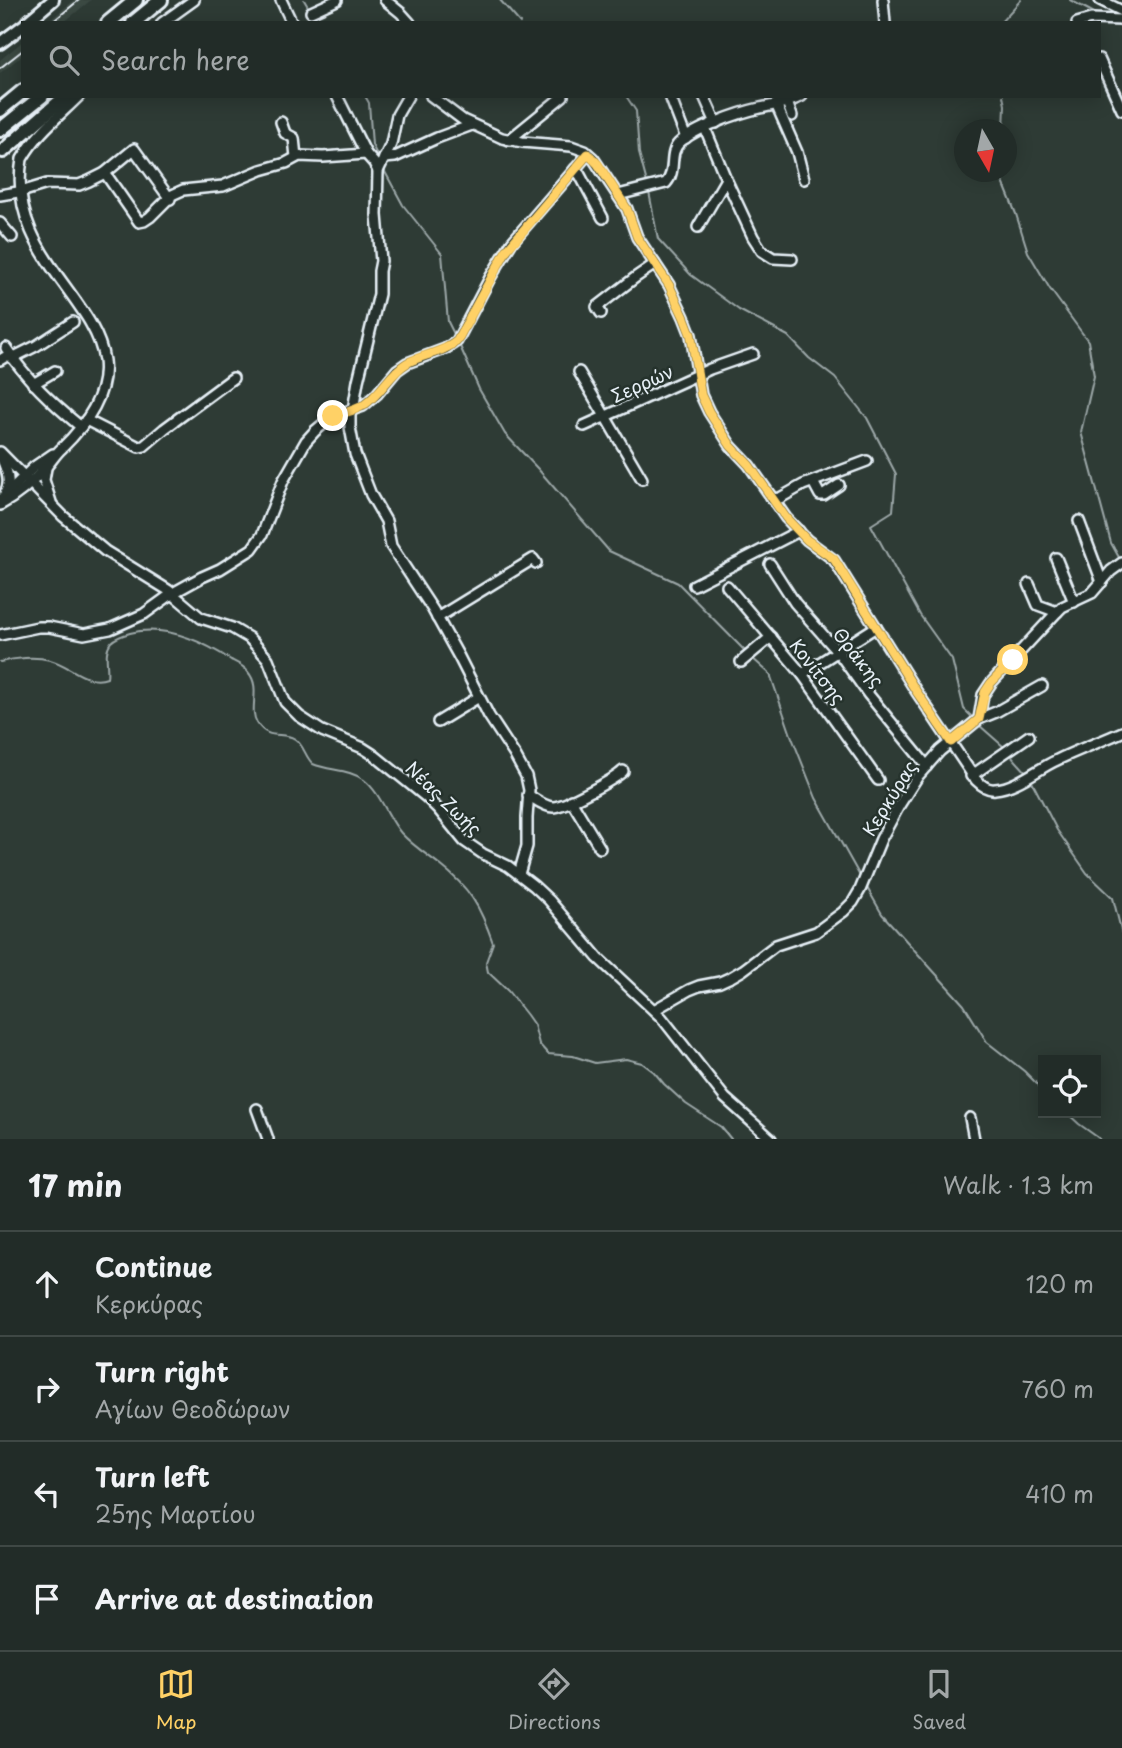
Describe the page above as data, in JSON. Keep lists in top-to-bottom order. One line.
{"streets":{"street":["Σερρών","Θράκης","Κονίτσης","Νέας Ζωής","Κερκύρας"]},"crossings":[["Θράκης","Κερκύρας"],["Νέας Ζωής","Κερκύρας"]],"north":"bottom","page":{"search":"Search here","heading":["17 min","Walk · 1.3 km"],"list":[["Continue","Κερκύρας","120 m"],["Turn right","Αγίων Θεοδώρων","760 m"],["Turn left","25ης Μαρτίου","410 m"],"Arrive at destination"],"nav":["Map","Directions","Saved"]}}
